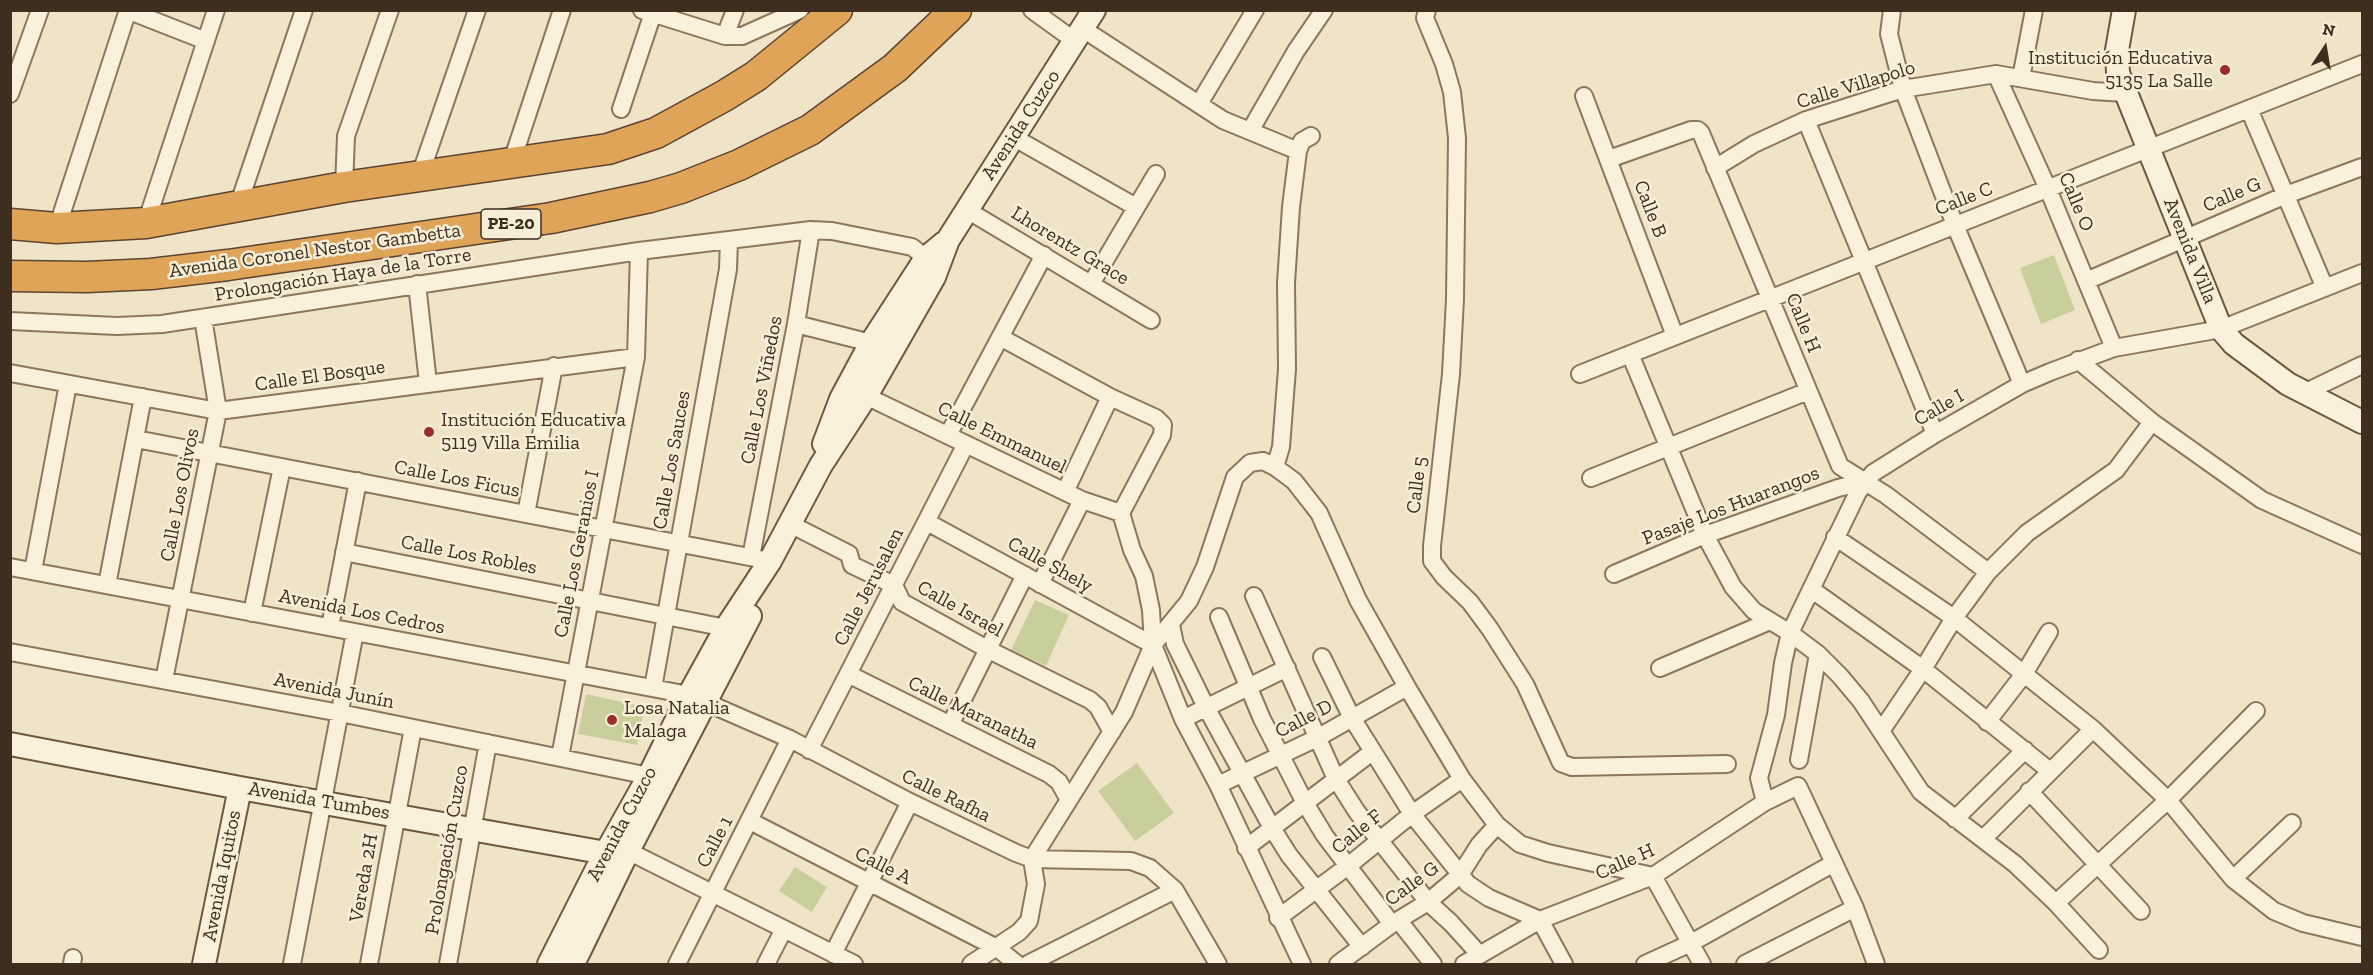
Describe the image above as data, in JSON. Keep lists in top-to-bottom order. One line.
{"streets":{"highway":["PE-20","Avenida Coronel Nestor Gambetta"],"street":["Calle Villapolo","Avenida Cuzco","Calle G","Calle C","Calle O","Calle B","Lhorentz Grace","Avenida Villa","Prolongación Haya de la Torre","Calle H","Calle El Bosque","Calle Los Viñedos","Calle I","Calle Emmanuel","Calle Los Sauces","Calle Los Ficus","Calle 5","Calle Los Olivos","Pasaje Los Huarangos","Calle Los Geranios I","Calle Los Robles","Calle Shely","Calle Jerusalen","Calle Israel","Avenida Los Cedros","Avenida Junín","Calle Maranatha","Calle D","Calle Rafha","Avenida Tumbes","Calle F","Calle 1","Prolongación Cuzco","Calle A","Avenida Iquitos","Vereda 2H"]},"crossings":[["Calle Villapolo","Calle O"],["Calle Villapolo","Avenida Villa"],["Calle Villapolo","Calle H"],["Avenida Cuzco","Lhorentz Grace"],["Avenida Cuzco","Prolongación Haya de la Torre"],["Avenida Cuzco","Calle Los Viñedos"],["Avenida Cuzco","Calle Emmanuel"],["Avenida Cuzco","Calle Los Ficus"],["Avenida Cuzco","Calle Los Robles"],["Avenida Cuzco","Calle Israel"],["Avenida Cuzco","Avenida Los Cedros"],["Avenida Cuzco","Avenida Junín"],["Avenida Cuzco","Calle Rafha"],["Avenida Cuzco","Avenida Tumbes"],["Calle G","Calle O"],["Calle G","Avenida Villa"],["Calle C","Calle O"],["Calle C","Calle B"],["Calle C","Avenida Villa"],["Calle C","Calle H"],["Calle O","Calle I"],["Calle B","Calle H"],["Avenida Villa","Calle I"],["Prolongación Haya de la Torre","Calle Los Viñedos"],["Prolongación Haya de la Torre","Calle Los Sauces"],["Prolongación Haya de la Torre","Calle Los Olivos"],["Prolongación Haya de la Torre","Calle Los Geranios I"],["Calle H","Calle I"],["Calle H","Pasaje Los Huarangos"],["Calle El Bosque","Calle Los Olivos"],["Calle El Bosque","Calle Los Geranios I"],["Calle Los Viñedos","Calle Los Ficus"],["Calle I","Pasaje Los Huarangos"],["Calle Emmanuel","Calle Jerusalen"],["Calle Los Sauces","Calle Los Ficus"],["Calle Los Sauces","Calle Los Robles"],["Calle Los Sauces","Avenida Los Cedros"],["Calle Los Ficus","Calle Los Olivos"],["Calle Los Ficus","Calle Los Geranios I"],["Calle Los Olivos","Avenida Los Cedros"],["Calle Los Olivos","Avenida Junín"],["Calle Los Geranios I","Calle Los Robles"],["Calle Los Geranios I","Avenida Los Cedros"],["Calle Los Geranios I","Avenida Junín"],["Calle Shely","Calle Jerusalen"],["Calle Jerusalen","Calle Israel"],["Calle Jerusalen","Calle Maranatha"],["Calle Jerusalen","Calle Rafha"],["Avenida Los Cedros","Calle Rafha"],["Avenida Junín","Prolongación Cuzco"],["Avenida Junín","Vereda 2H"],["Calle Rafha","Calle 1"],["Avenida Tumbes","Prolongación Cuzco"],["Avenida Tumbes","Avenida Iquitos"],["Avenida Tumbes","Vereda 2H"],["Calle 1","Calle A"]],"places":["Institución Educativa 5135 La Salle","Institución Educativa 5119 Villa Emilia","Losa Natalia Malaga"],"north":"top"}
